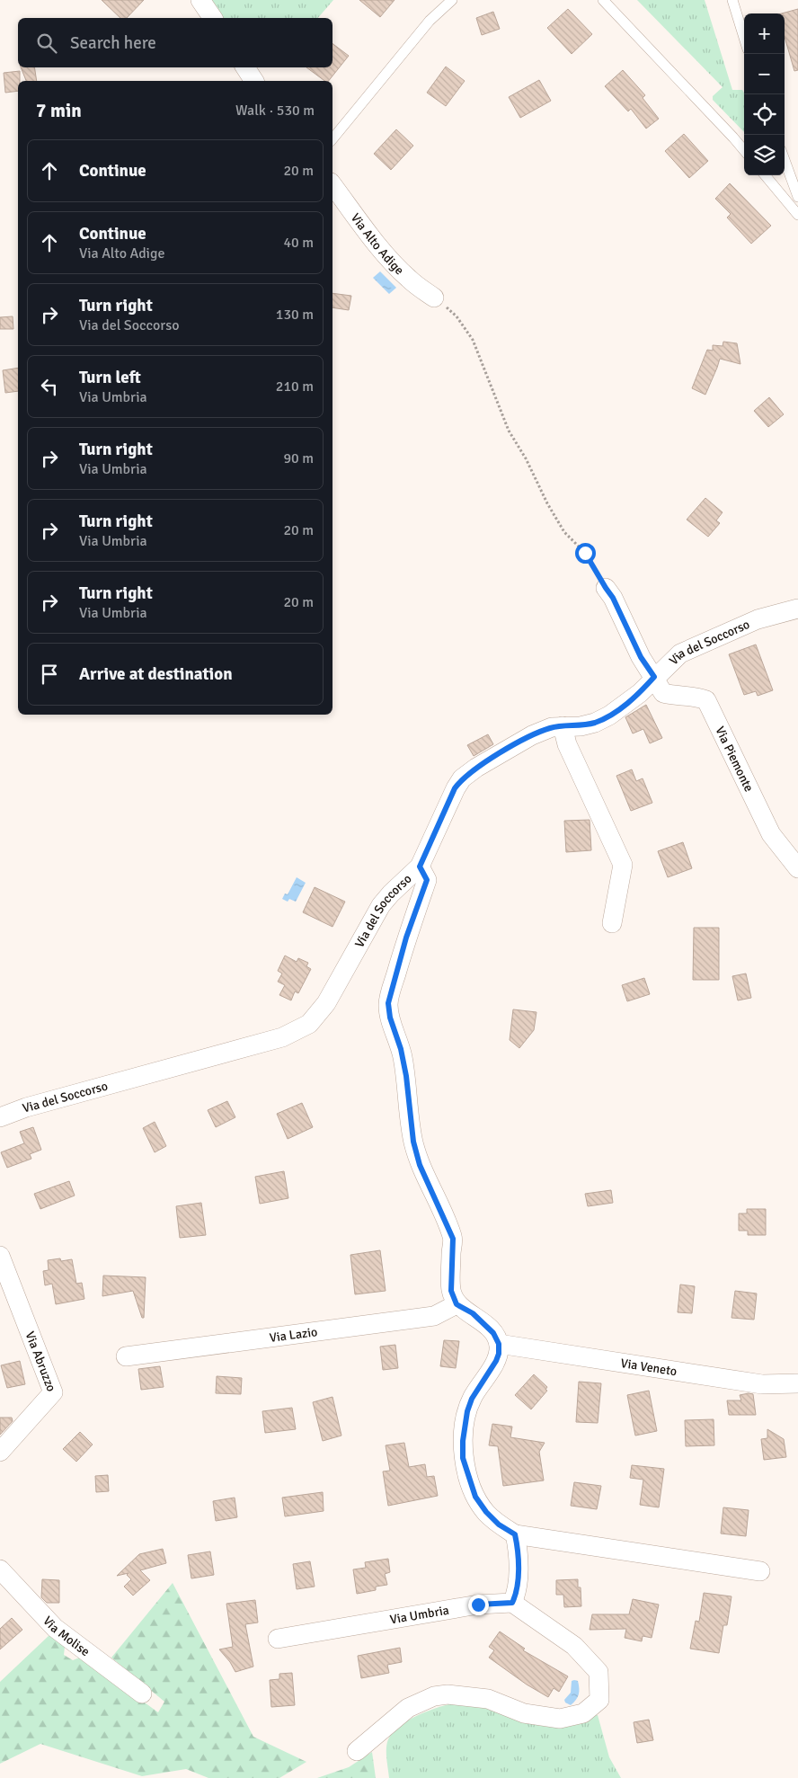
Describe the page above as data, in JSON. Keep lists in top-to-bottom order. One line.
{"streets":{"street":["Via Alto Adige","Via del Soccorso","Via Piemonte","Via Lazio","Via Abruzzo","Via Veneto","Via Umbria","Via Molise"]},"crossings":[["Via del Soccorso","Via Piemonte"]],"page":{"map_buttons":["+","−"],"search":"Search here","heading":["7 min","Walk · 530 m"],"list":[["Continue","20 m"],["Continue","Via Alto Adige","40 m"],["Turn right","Via del Soccorso","130 m"],["Turn left","Via Umbria","210 m"],["Turn right","Via Umbria","90 m"],["Turn right","Via Umbria","20 m"],["Turn right","Via Umbria","20 m"],"Arrive at destination"]}}
